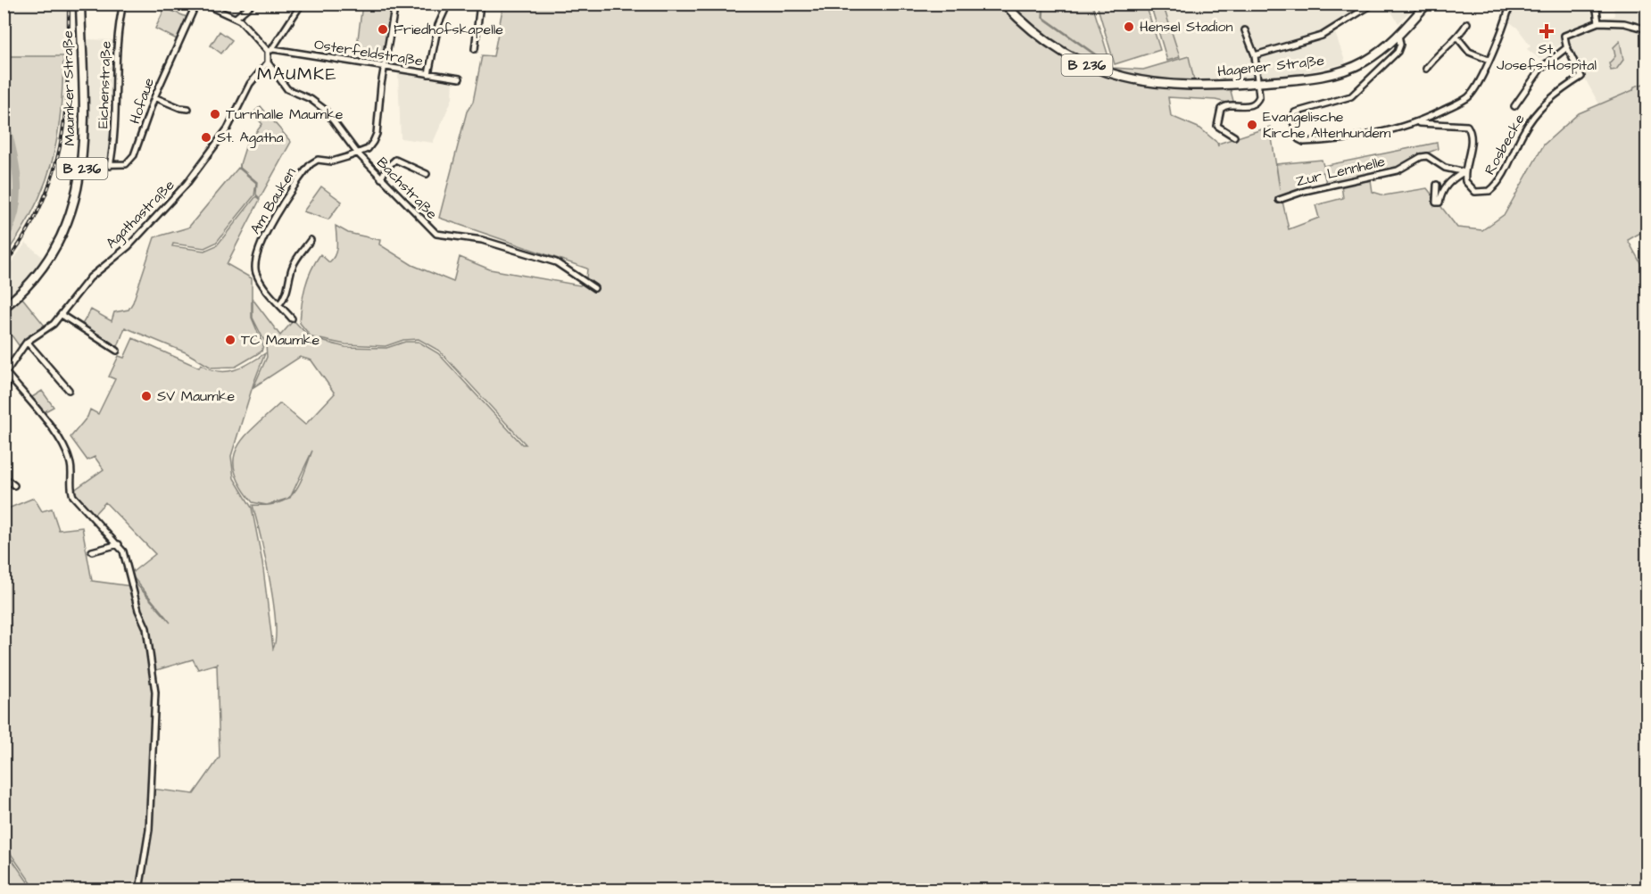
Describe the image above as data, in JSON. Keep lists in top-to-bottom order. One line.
{"streets":{"main road":["B 236","Hagener Straße","Maumker Straße"],"street":["Osterfeldstraße","Eichenstraße","Hofaue","Rosbecke","Zur Lennhelle","Bachstraße","Am Bauken","Agathastraße"]},"crossings":[["Eichenstraße","Hofaue"],["Maumker Straße","Hofaue"],["Rosbecke","Zur Lennhelle"],["Bachstraße","Am Bauken"],["Bachstraße","Agathastraße"]],"districts":["MAUMKE"],"places":{"other":["Hensel Stadion","Friedhofskapelle","Turnhalle Maumke","Evangelische Kirche Altenhundem","St. Agatha","TC Maumke","SV Maumke"],"health":["St. Josefs-Hospital"]}}
